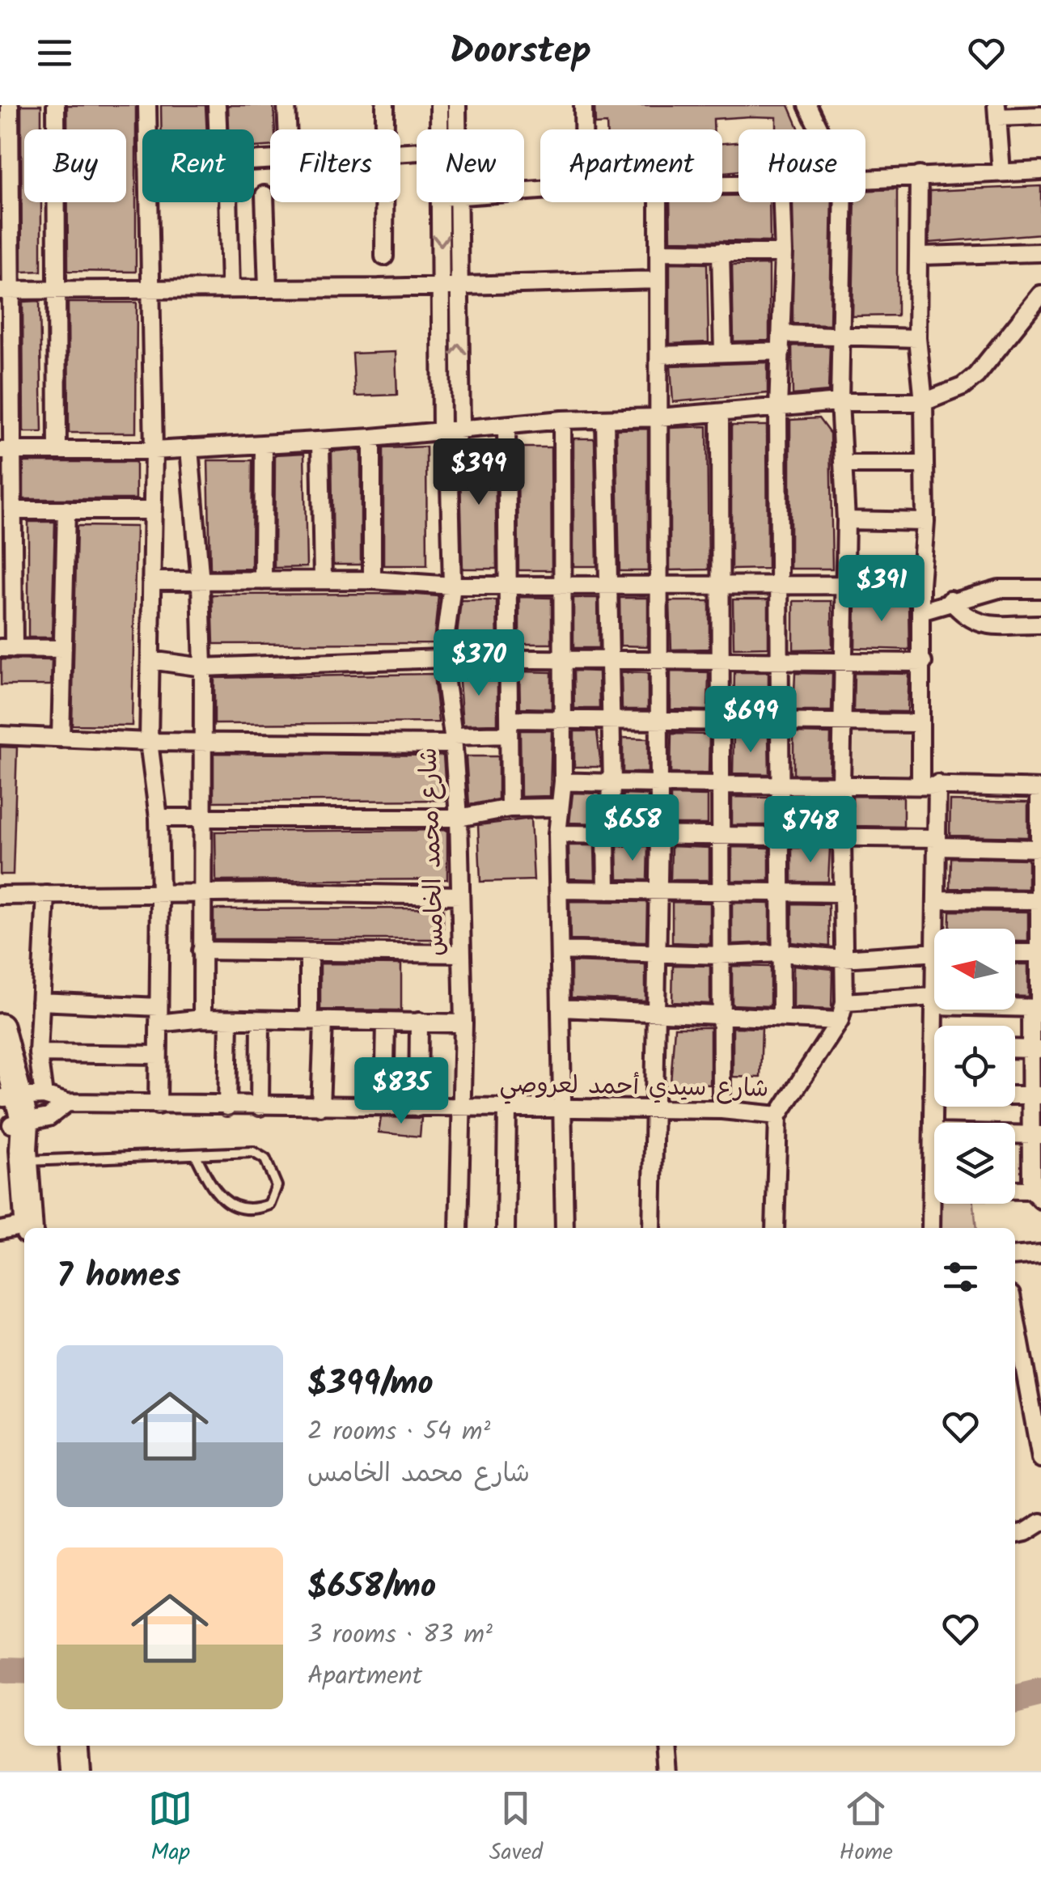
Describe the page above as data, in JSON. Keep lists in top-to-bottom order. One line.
{"streets":{"street":["شارع محمد الخامس","شارع سيدي أحمد لعروصي"]},"crossings":[["شارع محمد الخامس","شارع سيدي أحمد لعروصي"]],"north":"left","page":{"header":"Doorstep","chip":["Buy","Rent","Filters","New","Apartment","House"],"price":["$399","$391","$370","$699","$658","$748","$835"],"heading":"7 homes","list":[{"name":"$399/mo","note":"2 rooms · 54 m² · شارع محمد الخامس"},{"name":"$658/mo","note":"3 rooms · 83 m² · Apartment"}],"tabs":["Map","Saved","Home"]}}
